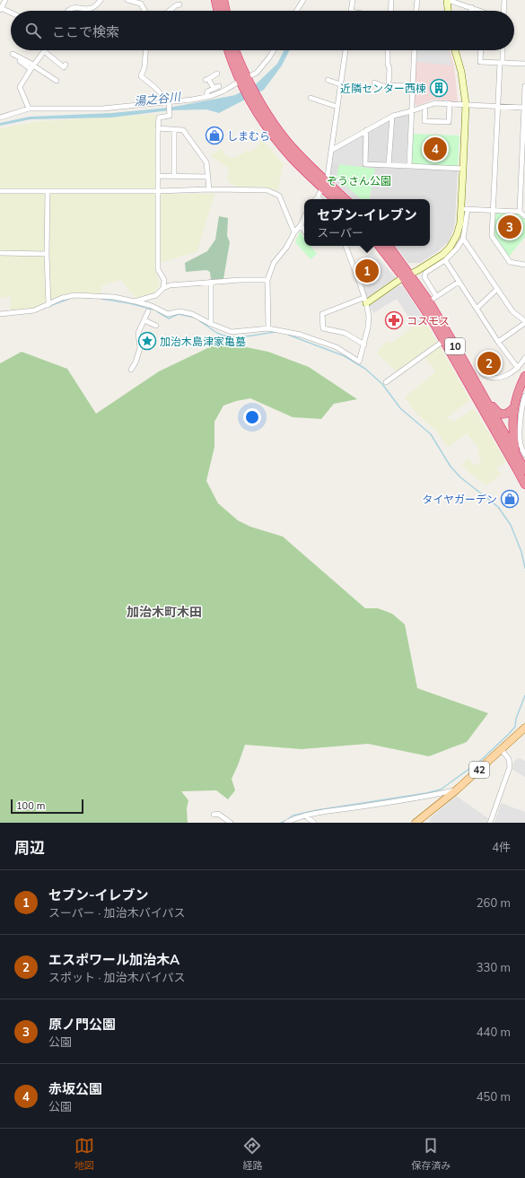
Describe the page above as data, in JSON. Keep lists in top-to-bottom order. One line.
{"streets":{"highway":["10"],"main road":["42"]},"districts":["加治木町木田"],"water":["湯之谷川"],"parks":["ぞうさん公園"],"places":{"building":["近隣センター西棟"],"shop":["しまむら","タイヤガーデン"],"pharmacy":["コスモス"],"place":["加治木島津家亀墓"]},"scale_bar":"100 m","page":{"search":"ここで検索","pins":["4","3","1","2"],"popup":["セブン-イレブン","スーパー"],"scale":"100 m","heading":["周辺","4件"],"list":[{"mark":"1","name":"セブン-イレブン","note":"スーパー · 加治木バイパス","value":"260 m"},{"mark":"2","name":"エスポワール加治木A","note":"スポット · 加治木バイパス","value":"330 m"},{"mark":"3","name":"原ノ門公園","note":"公園","value":"440 m"},{"mark":"4","name":"赤坂公園","note":"公園","value":"450 m"}],"nav":["地図","経路","保存済み"]}}
